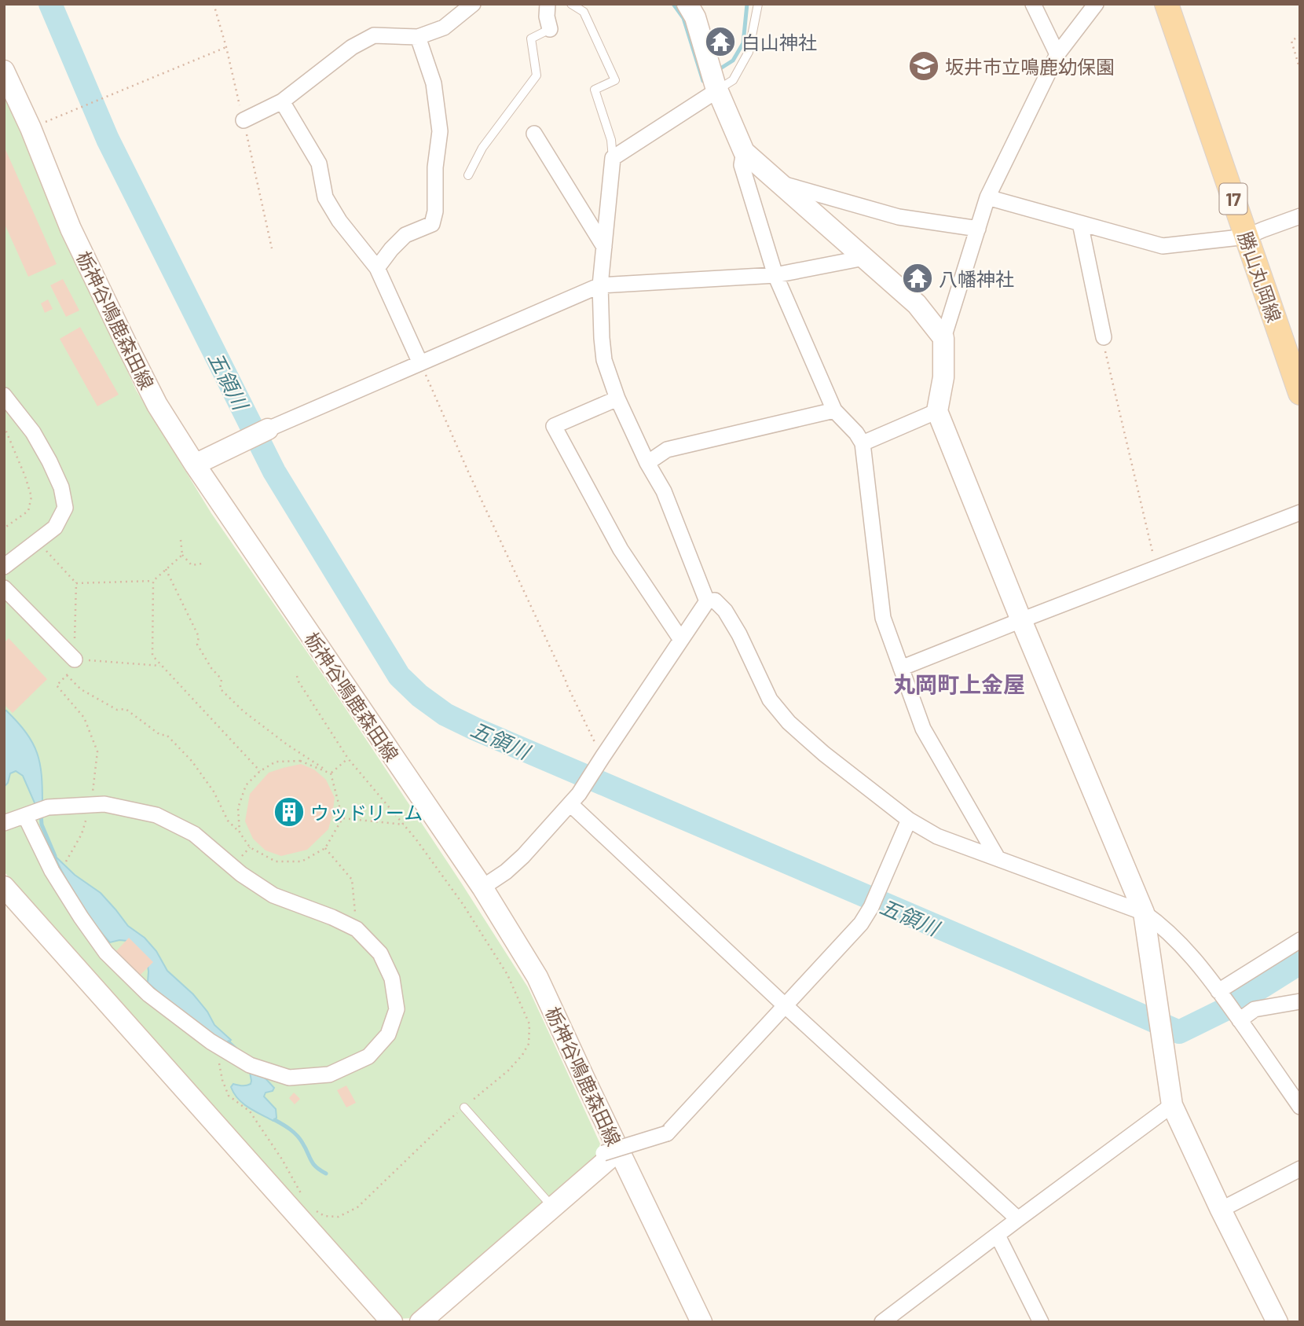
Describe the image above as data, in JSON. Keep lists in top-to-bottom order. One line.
{"streets":{"main road":["17","勝山丸岡線"],"street":["栃神谷鳴鹿森田線"]},"districts":["丸岡町上金屋"],"water":["五領川"],"places":{"temple":["白山神社","八幡神社"],"school or university":["坂井市立鳴鹿幼保園"],"building":["ウッドリーム"]}}
